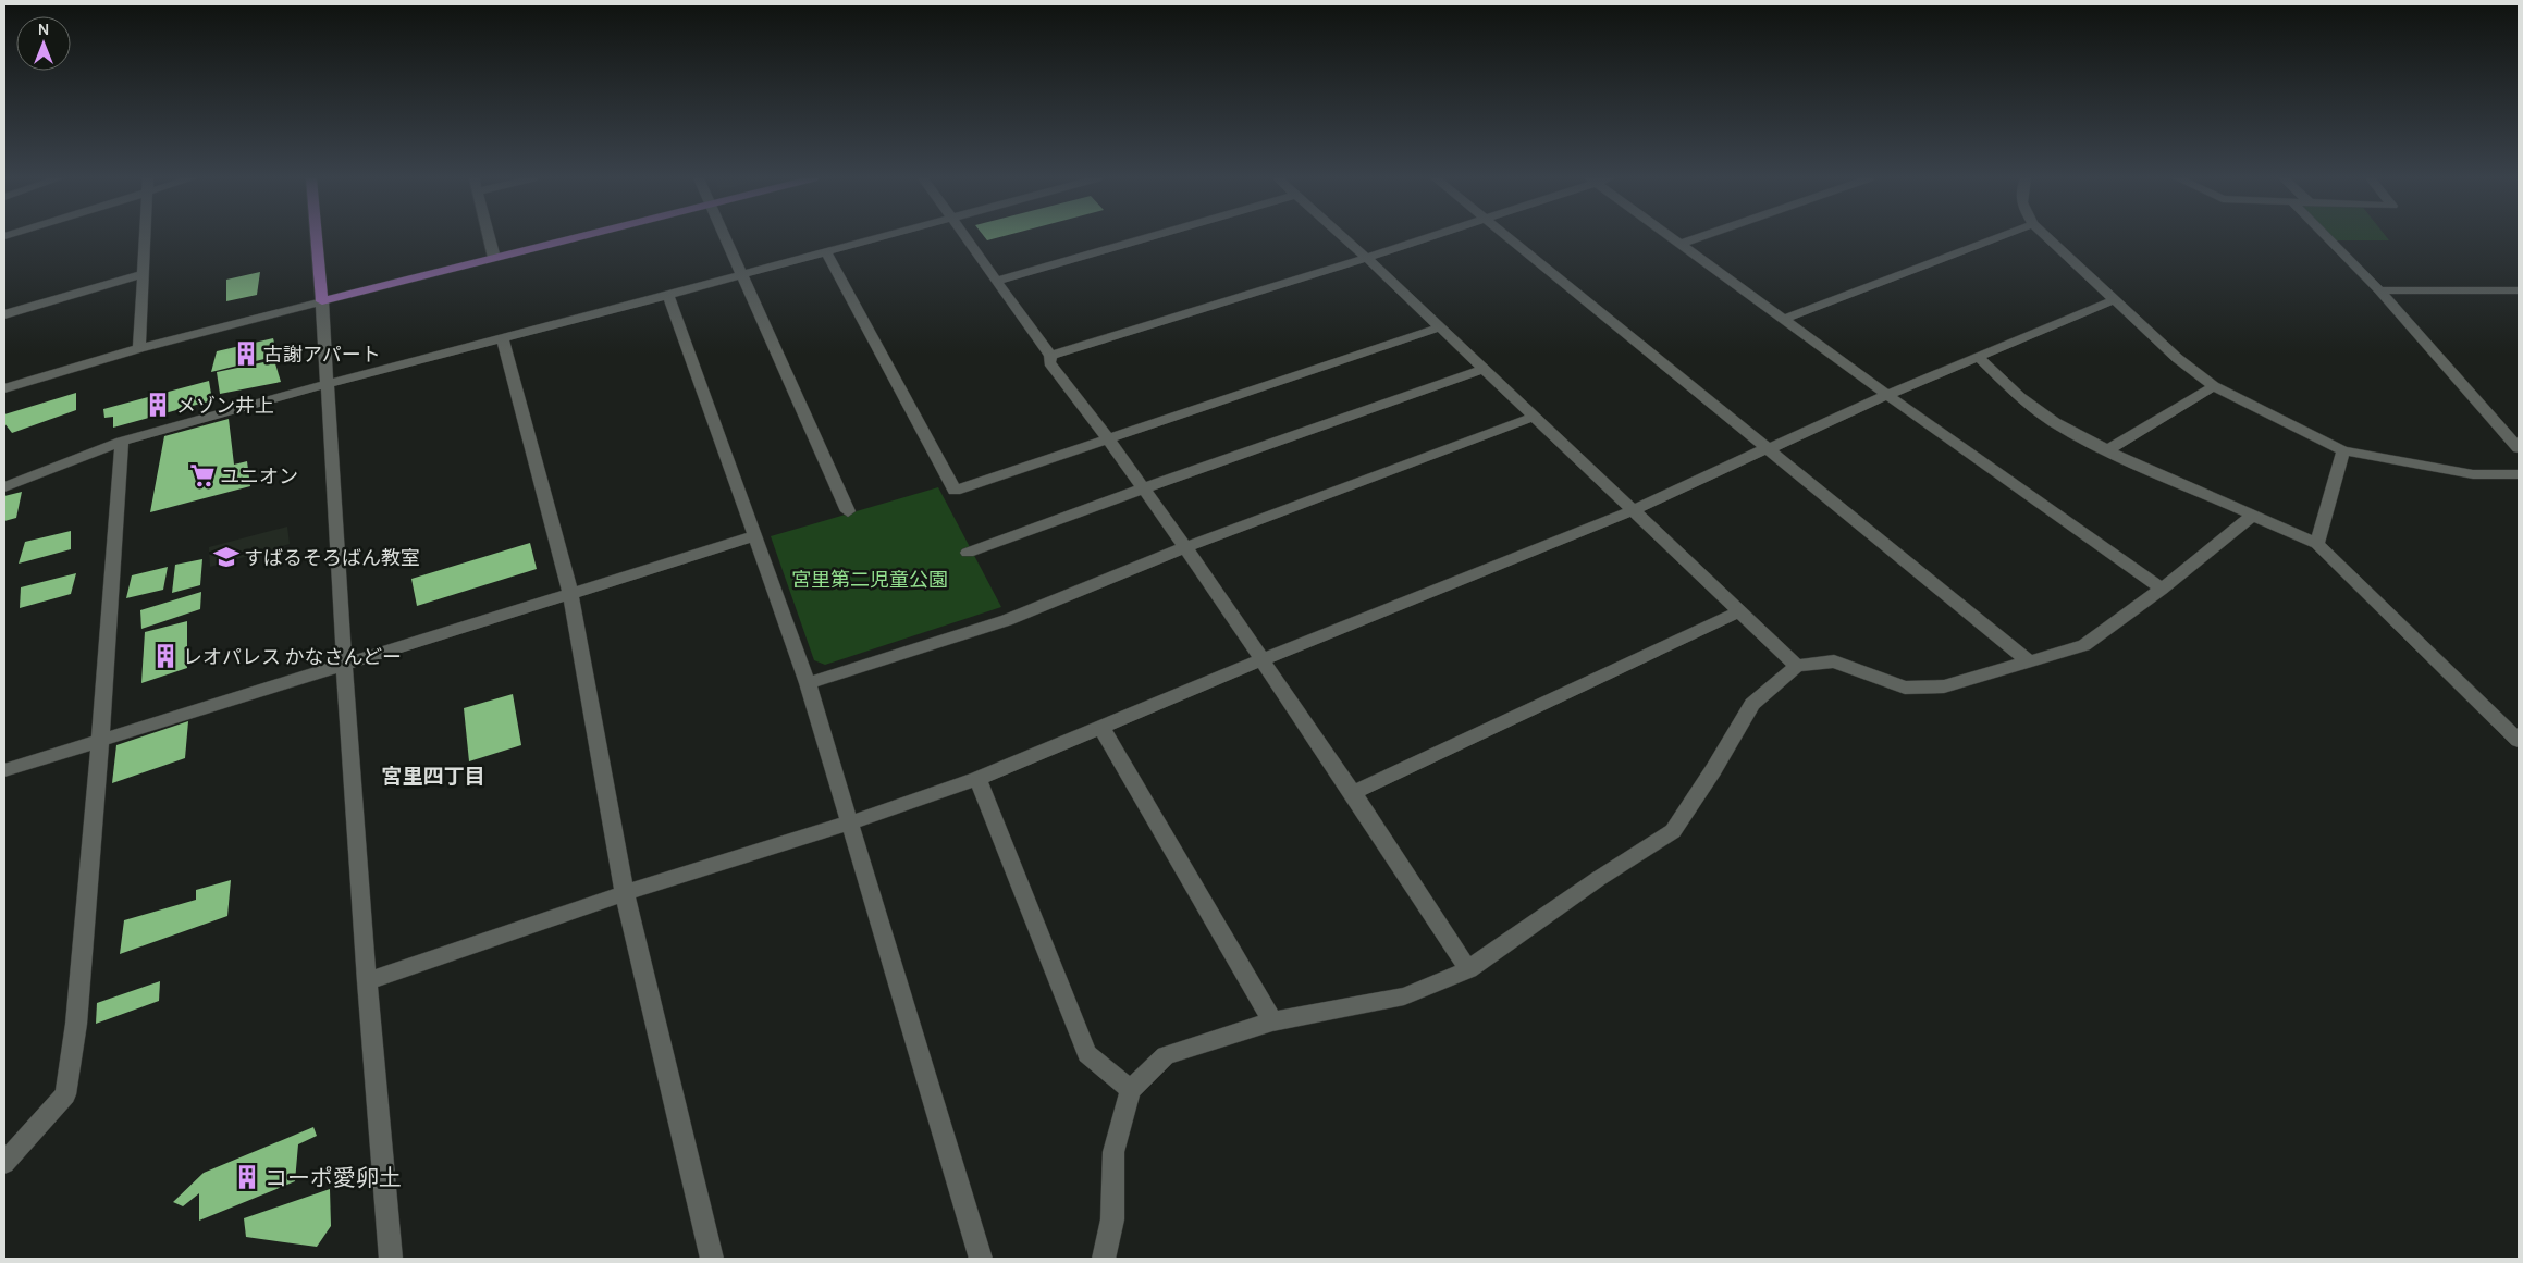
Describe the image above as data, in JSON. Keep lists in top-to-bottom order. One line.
{"districts":["宮里四丁目"],"parks":["宮里第二児童公園"],"places":{"building":["古謝アパート","メゾン井上","レオパレス かなさんどー","コーポ愛卵土"],"supermarket":["ユニオン"],"school or university":["すばるそろばん教室"]},"north":"top"}
